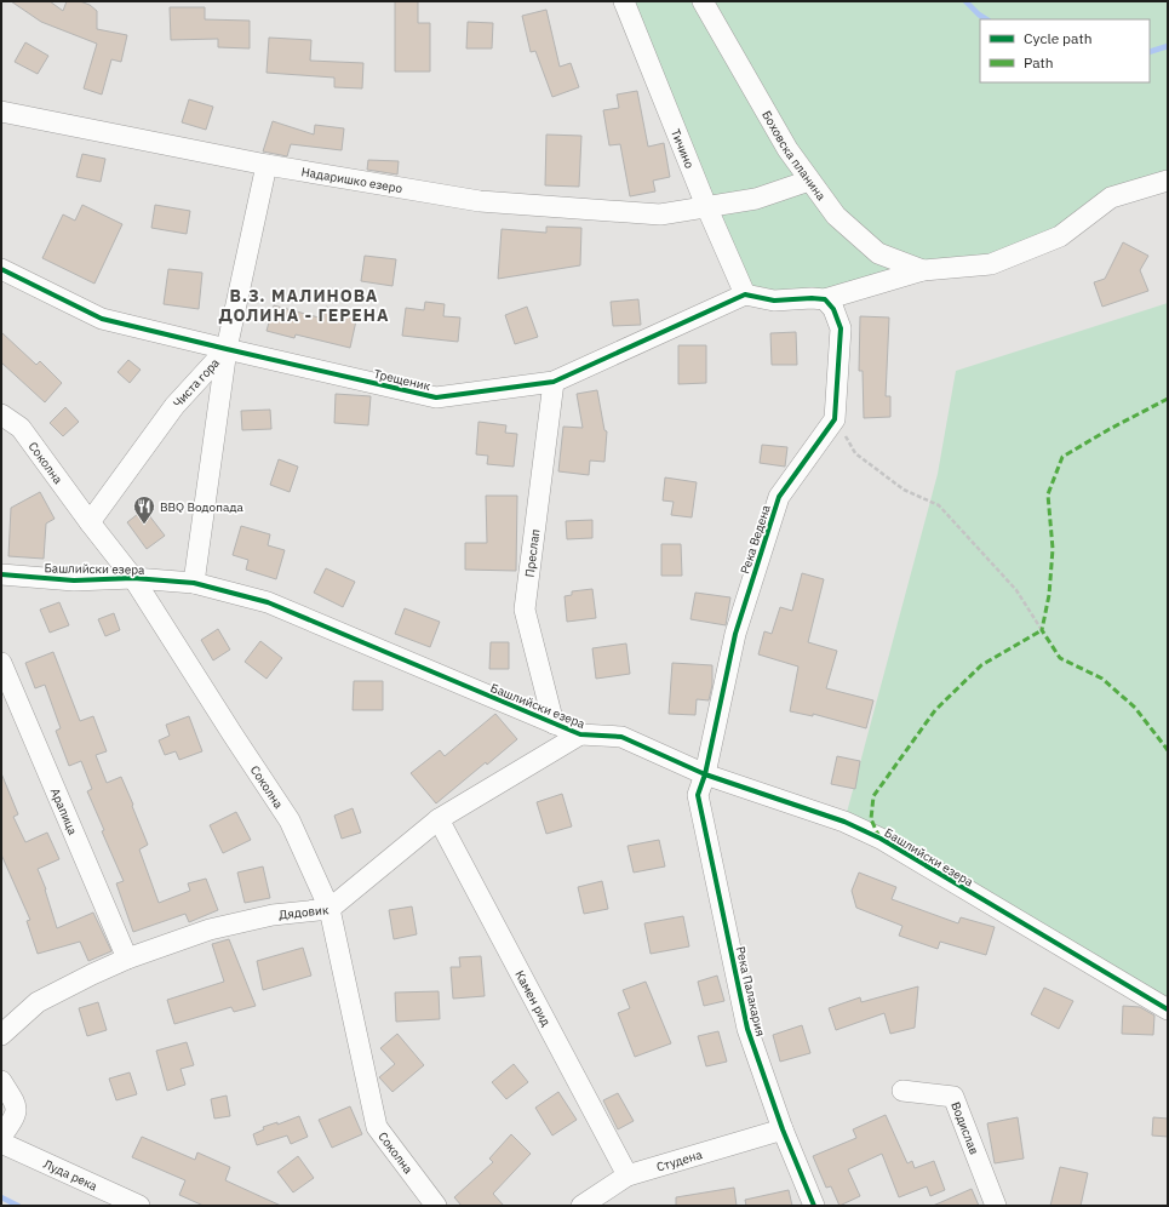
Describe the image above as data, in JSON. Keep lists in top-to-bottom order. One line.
{"streets":{"street":["Тичино","Боховска планина","Надаришко езеро","Трещеник","Чиста гора","Соколна","Река Ведена","Преслап","Башлийски езера","Арапица","Дядовик","Река Палакария","Камен рид","Водислав","Студена","Луда река"]},"crossings":[["Тичино","Надаришко езеро"],["Тичино","Трещеник"],["Боховска планина","Надаришко езеро"],["Надаришко езеро","Чиста гора"],["Трещеник","Чиста гора"],["Трещеник","Преслап"],["Чиста гора","Соколна"],["Соколна","Башлийски езера"],["Соколна","Дядовик"],["Река Ведена","Башлийски езера"],["Река Ведена","Река Палакария"],["Преслап","Башлийски езера"],["Башлийски езера","Дядовик"],["Башлийски езера","Река Палакария"],["Арапица","Дядовик"],["Дядовик","Камен рид"],["Река Палакария","Студена"],["Камен рид","Студена"]],"districts":["В.З. МАЛИНОВА ДОЛИНА - ГЕРЕНА"],"places":{"restaurant":["BBQ Водопада"]},"legend":["Cycle path","Path"]}
